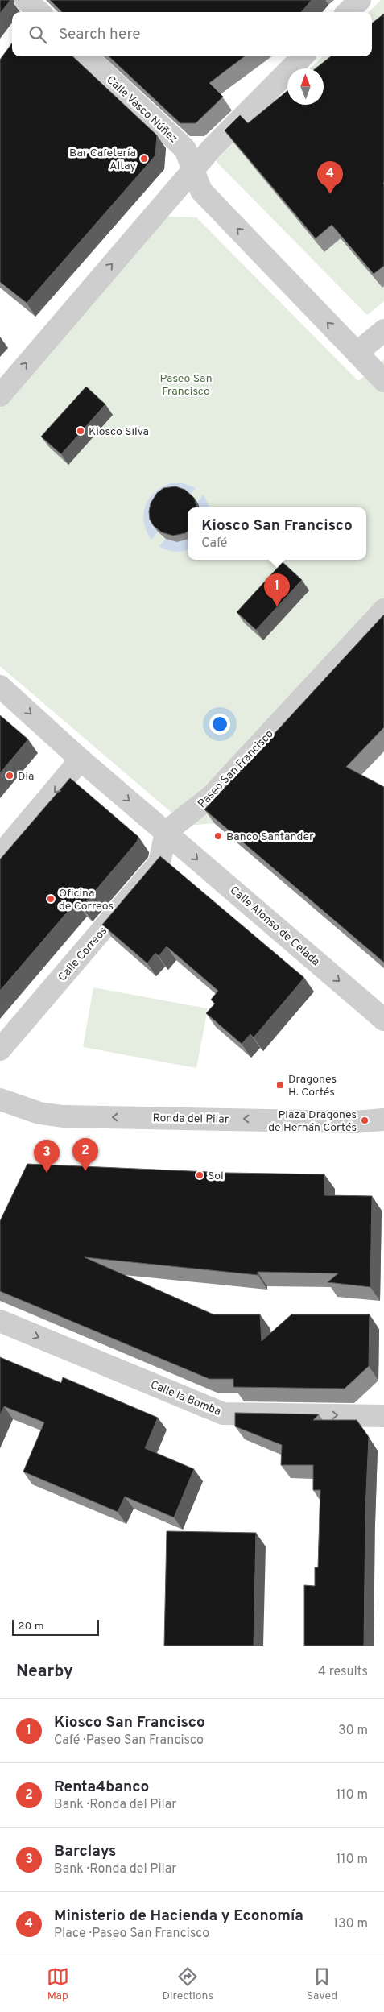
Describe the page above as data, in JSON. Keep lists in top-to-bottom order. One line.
{"streets":{"street":["Calle Vasco Núñez","Paseo San Francisco","Calle Alonso de Celada","Calle Correos","Ronda del Pilar","Calle la Bomba"]},"crossings":[["Paseo San Francisco","Calle Alonso de Celada"],["Paseo San Francisco","Calle Correos"],["Calle Alonso de Celada","Calle Correos"]],"one_way":["Calle Alonso de Celada","Ronda del Pilar","Calle la Bomba"],"parks":["Paseo San Francisco"],"places":{"other":["Bar Cafetería Altay","Kiosco Silva","Dia","Banco Santander","Oficina de Correos","Plaza Dragones de Hernán Cortés","Sol"],"transit":["Dragones H. Cortés"]},"scale_bar":"20 m","north":"top","page":{"search":"Search here","pins":["4","1","2","3"],"popup":["Kiosco San Francisco","Café"],"scale":"20 m","heading":["Nearby","4 results"],"list":[{"mark":"1","name":"Kiosco San Francisco","note":"Café · Paseo San Francisco","value":"30 m"},{"mark":"2","name":"Renta4banco","note":"Bank · Ronda del Pilar","value":"110 m"},{"mark":"3","name":"Barclays","note":"Bank · Ronda del Pilar","value":"110 m"},{"mark":"4","name":"Ministerio de Hacienda y Economía","note":"Place · Paseo San Francisco","value":"130 m"}],"nav":["Map","Directions","Saved"]}}
